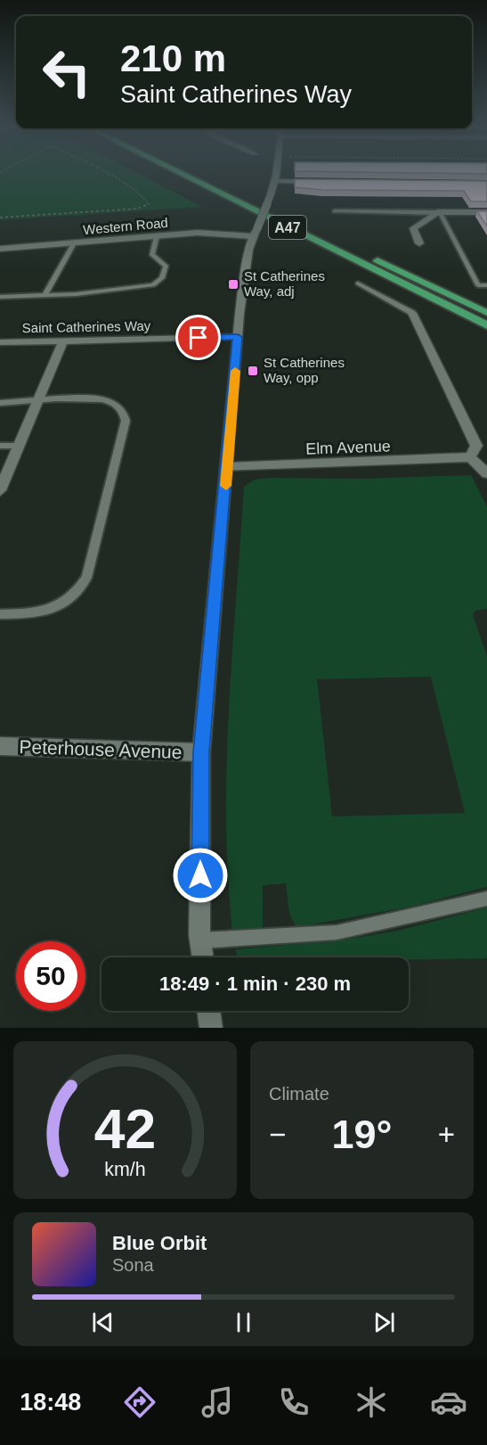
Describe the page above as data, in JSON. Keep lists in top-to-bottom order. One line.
{"streets":{"highway":["A47"],"street":["Western Road","Saint Catherines Way","Elm Avenue","Peterhouse Avenue"]},"places":{"transit":["St Catherines Way, adj","St Catherines Way, opp"]},"page":{"turn":["210 m","Saint Catherines Way"],"limit":"50","trip":"18:49 · 1 min · 230 m","tile":"Climate","heat":["−","19°","+"],"song":["Blue Orbit","Sona"],"tabs":"18:48","gauge":["42","km/h"]}}
